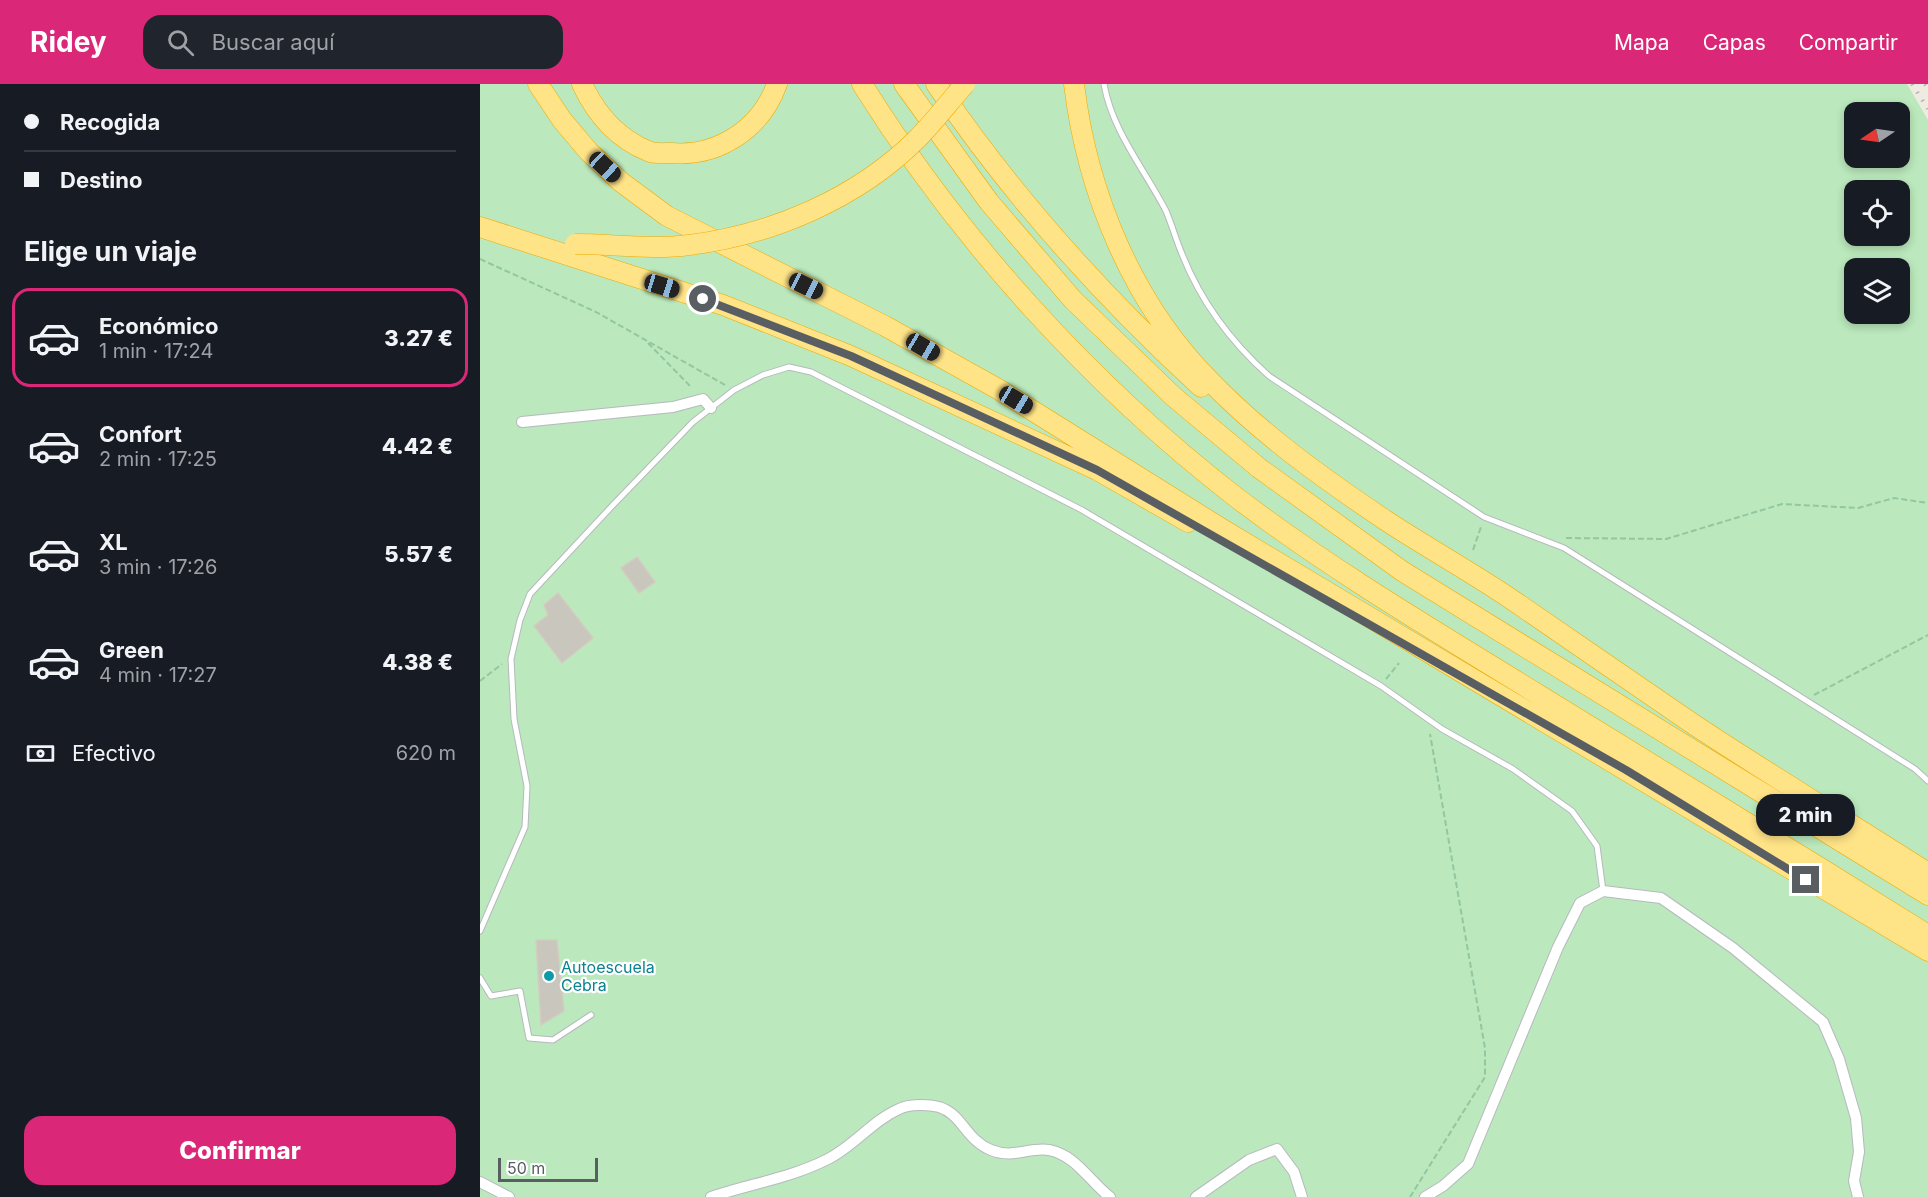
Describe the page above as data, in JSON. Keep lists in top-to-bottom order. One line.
{"places":["Autoescuela Cebra"],"scale_bar":"50 m","north":"left","page":{"header":"Ridey","search":"Buscar aquí","nav":["Mapa","Capas","Compartir"],"banner":["Recogida","Destino"],"heading":"Elige un viaje","list":[{"name":"Económico","note":"1 min · 17:24","value":"3.27 €"},{"name":"Confort","note":"2 min · 17:25","value":"4.42 €"},{"name":"XL","note":"3 min · 17:26","value":"5.57 €"},{"name":"Green","note":"4 min · 17:27","value":"4.38 €"}],"pay":["Efectivo","620 m"],"bubble":"2 min","buttons":"Confirmar","scale":"50 m"}}
